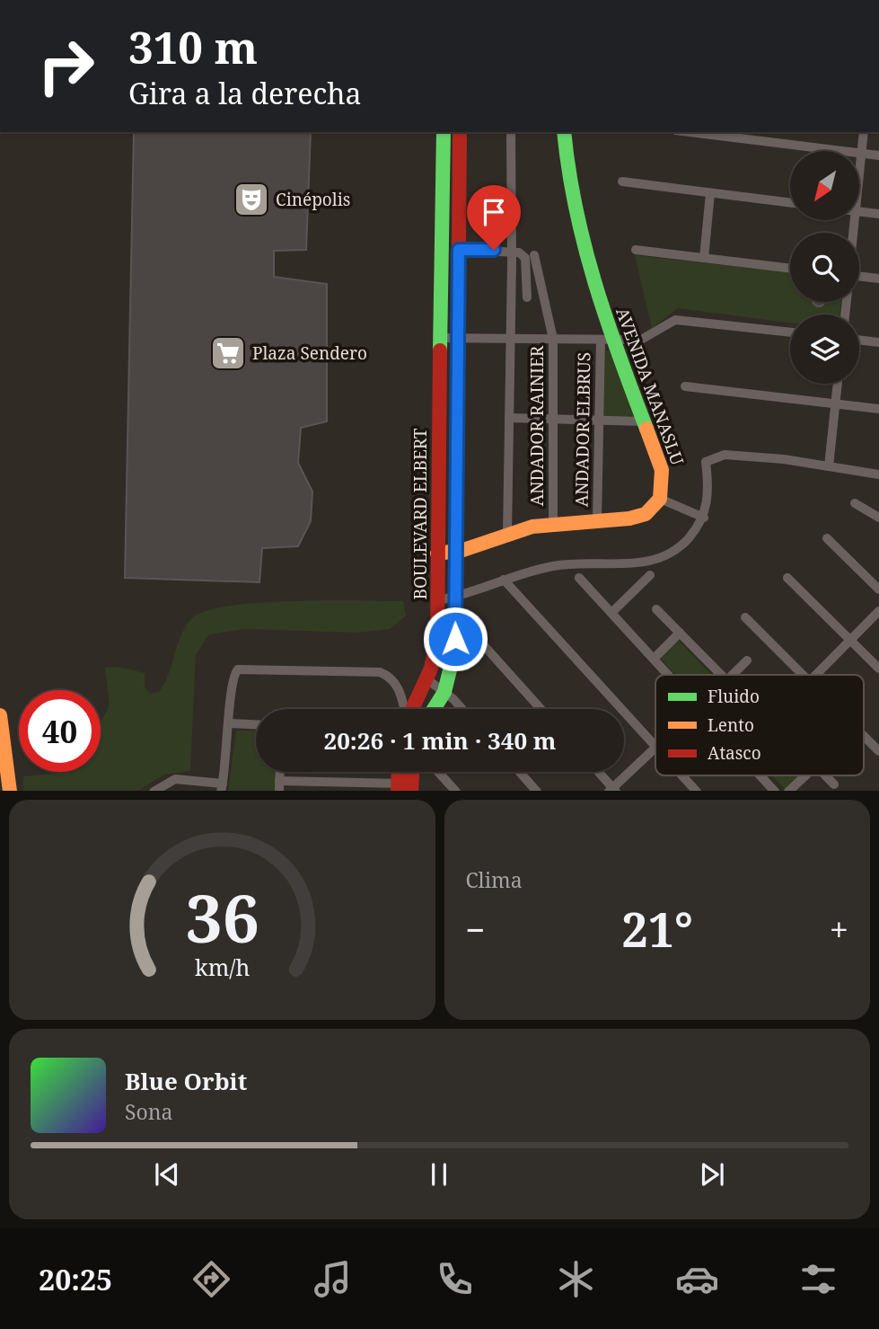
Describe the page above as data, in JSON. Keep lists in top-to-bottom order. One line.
{"streets":{"street":["AVENIDA MANASLU","ANDADOR RAINIER","ANDADOR ELBRUS","BOULEVARD ELBERT"]},"crossings":[["AVENIDA MANASLU","ANDADOR ELBRUS"]],"places":{"theatre":["Cinépolis"],"supermarket":["Plaza Sendero"]},"legend":["Fluido","Lento","Atasco"],"north":"bottom left","page":{"turn":["310 m","Gira a la derecha"],"limit":"40","trip":"20:26 · 1 min · 340 m","tile":"Clima","heat":["−","21°","+"],"song":["Blue Orbit","Sona"],"tabs":"20:25","gauge":["36","km/h"]}}
